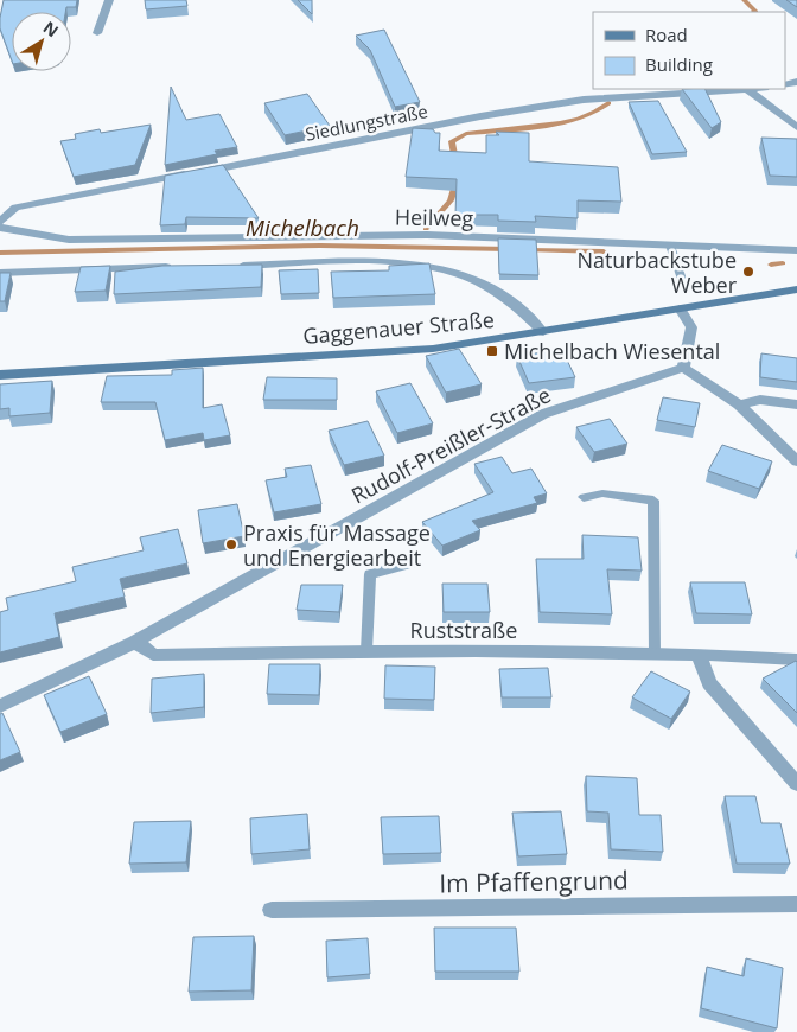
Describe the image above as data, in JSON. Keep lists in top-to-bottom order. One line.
{"streets":{"main road":["Gaggenauer Straße"],"street":["Siedlungstraße","Heilweg","Rudolf-Preißler-Straße","Ruststraße","Im Pfaffengrund"]},"crossings":[["Rudolf-Preißler-Straße","Ruststraße"]],"water":["Michelbach"],"places":{"other":["Naturbackstube Weber","Praxis für Massage und Energiearbeit"],"transit":["Michelbach Wiesental"]},"legend":["Road","Building"],"north":"top right"}
